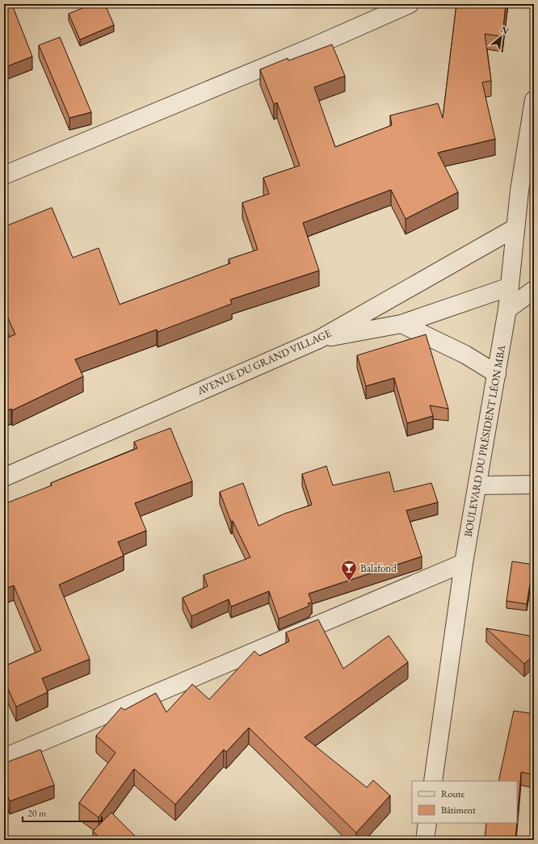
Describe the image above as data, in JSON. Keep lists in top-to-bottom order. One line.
{"streets":{"street":["AVENUE DU GRAND VILLAGE","BOULEVARD DU PRÉSIDENT LÉON MBA"]},"crossings":[["AVENUE DU GRAND VILLAGE","BOULEVARD DU PRÉSIDENT LÉON MBA"]],"places":{"bar":["Balafond"]},"legend":["Route","Bâtiment"],"scale_bar":"20 m","north":"top right"}
